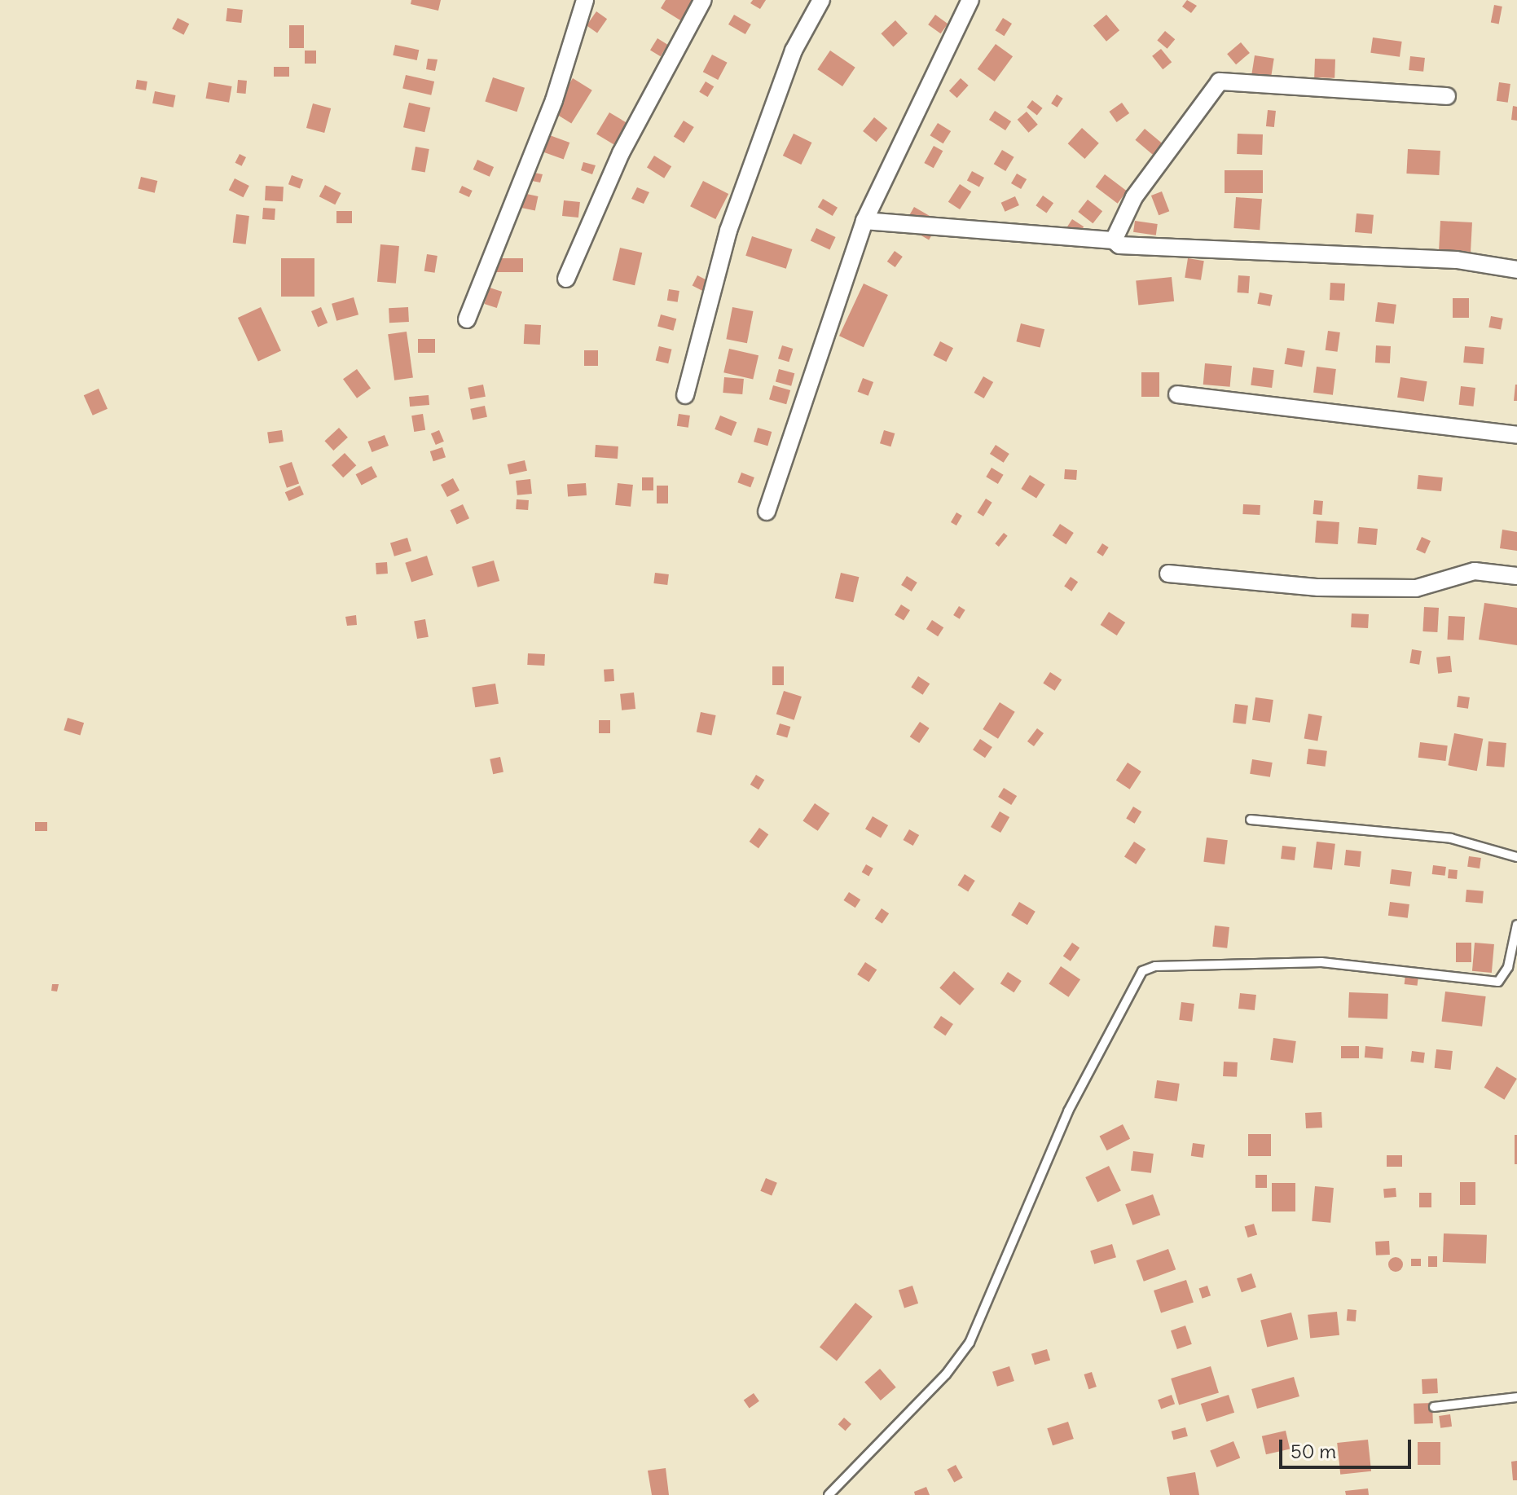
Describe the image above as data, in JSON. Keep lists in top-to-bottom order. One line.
{"scale_bar":"50 m"}
